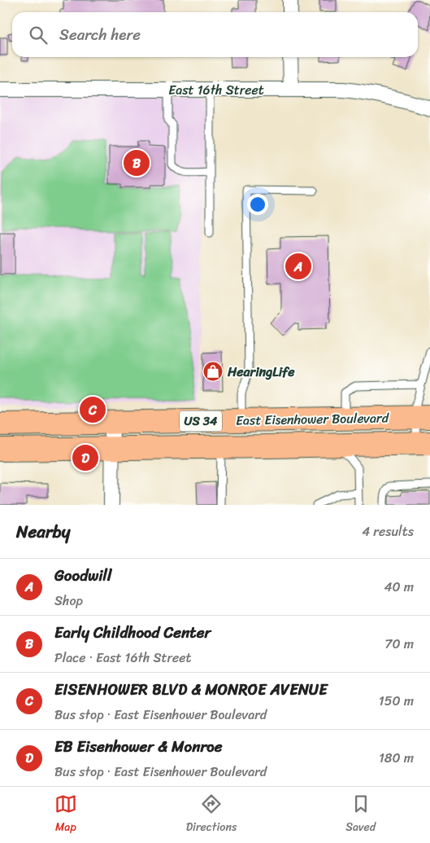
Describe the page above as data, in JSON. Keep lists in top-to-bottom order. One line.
{"streets":{"highway":["East Eisenhower Boulevard","US 34"],"street":["East 16th Street"]},"places":{"shop":["HearingLife"]},"page":{"search":"Search here","pins":["B","A","C","D"],"heading":["Nearby","4 results"],"list":[{"mark":"A","name":"Goodwill","note":"Shop","value":"40 m"},{"mark":"B","name":"Early Childhood Center","note":"Place · East 16th Street","value":"70 m"},{"mark":"C","name":"EISENHOWER BLVD & MONROE AVENUE","note":"Bus stop · East Eisenhower Boulevard","value":"150 m"},{"mark":"D","name":"EB Eisenhower & Monroe","note":"Bus stop · East Eisenhower Boulevard","value":"180 m"}],"nav":["Map","Directions","Saved"]}}
